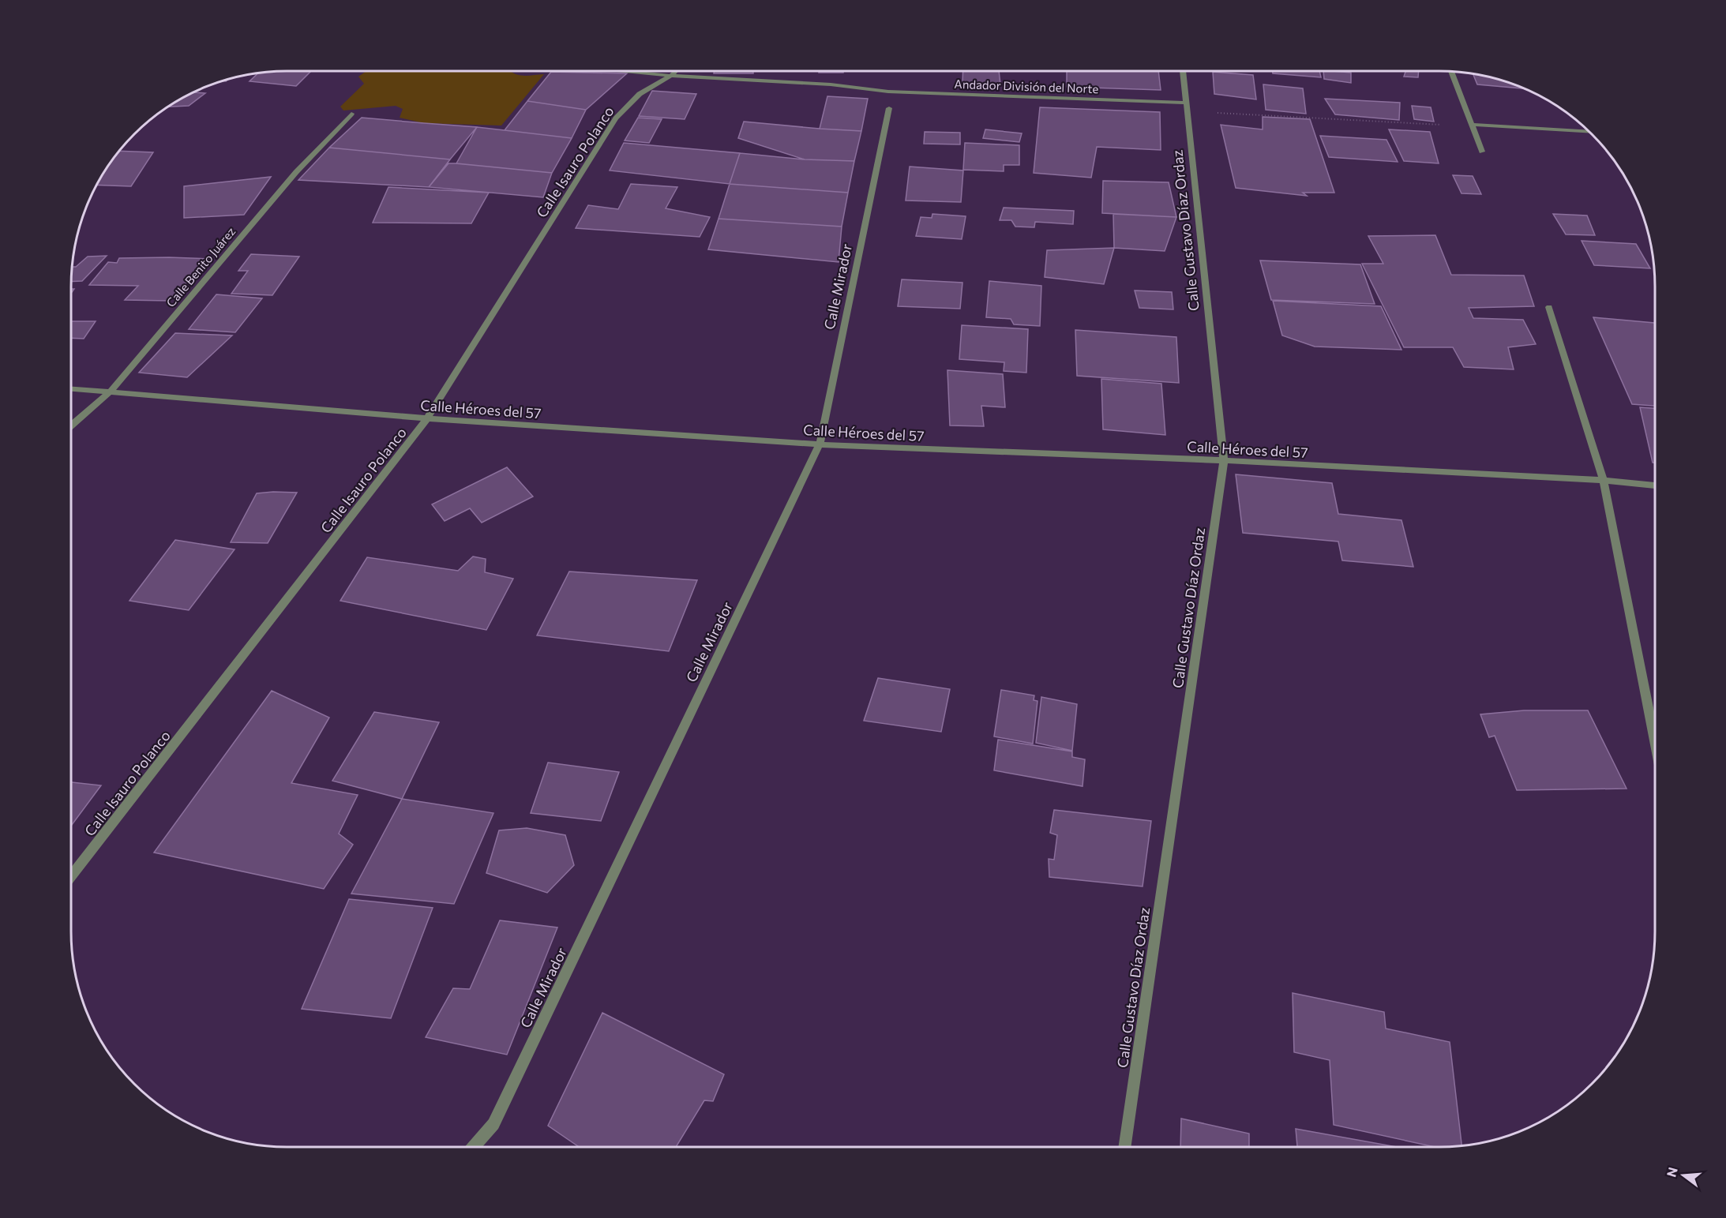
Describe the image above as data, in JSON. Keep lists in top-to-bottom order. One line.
{"streets":{"street":["Andador División del Norte","Calle Isauro Polanco","Calle Gustavo Díaz Ordaz","Calle Benito Juárez","Calle Mirador","Calle Héroes del 57"]},"crossings":[["Andador División del Norte","Calle Isauro Polanco"],["Andador División del Norte","Calle Gustavo Díaz Ordaz"],["Calle Isauro Polanco","Calle Héroes del 57"],["Calle Gustavo Díaz Ordaz","Calle Héroes del 57"],["Calle Benito Juárez","Calle Héroes del 57"],["Calle Mirador","Calle Héroes del 57"]],"north":"left"}
